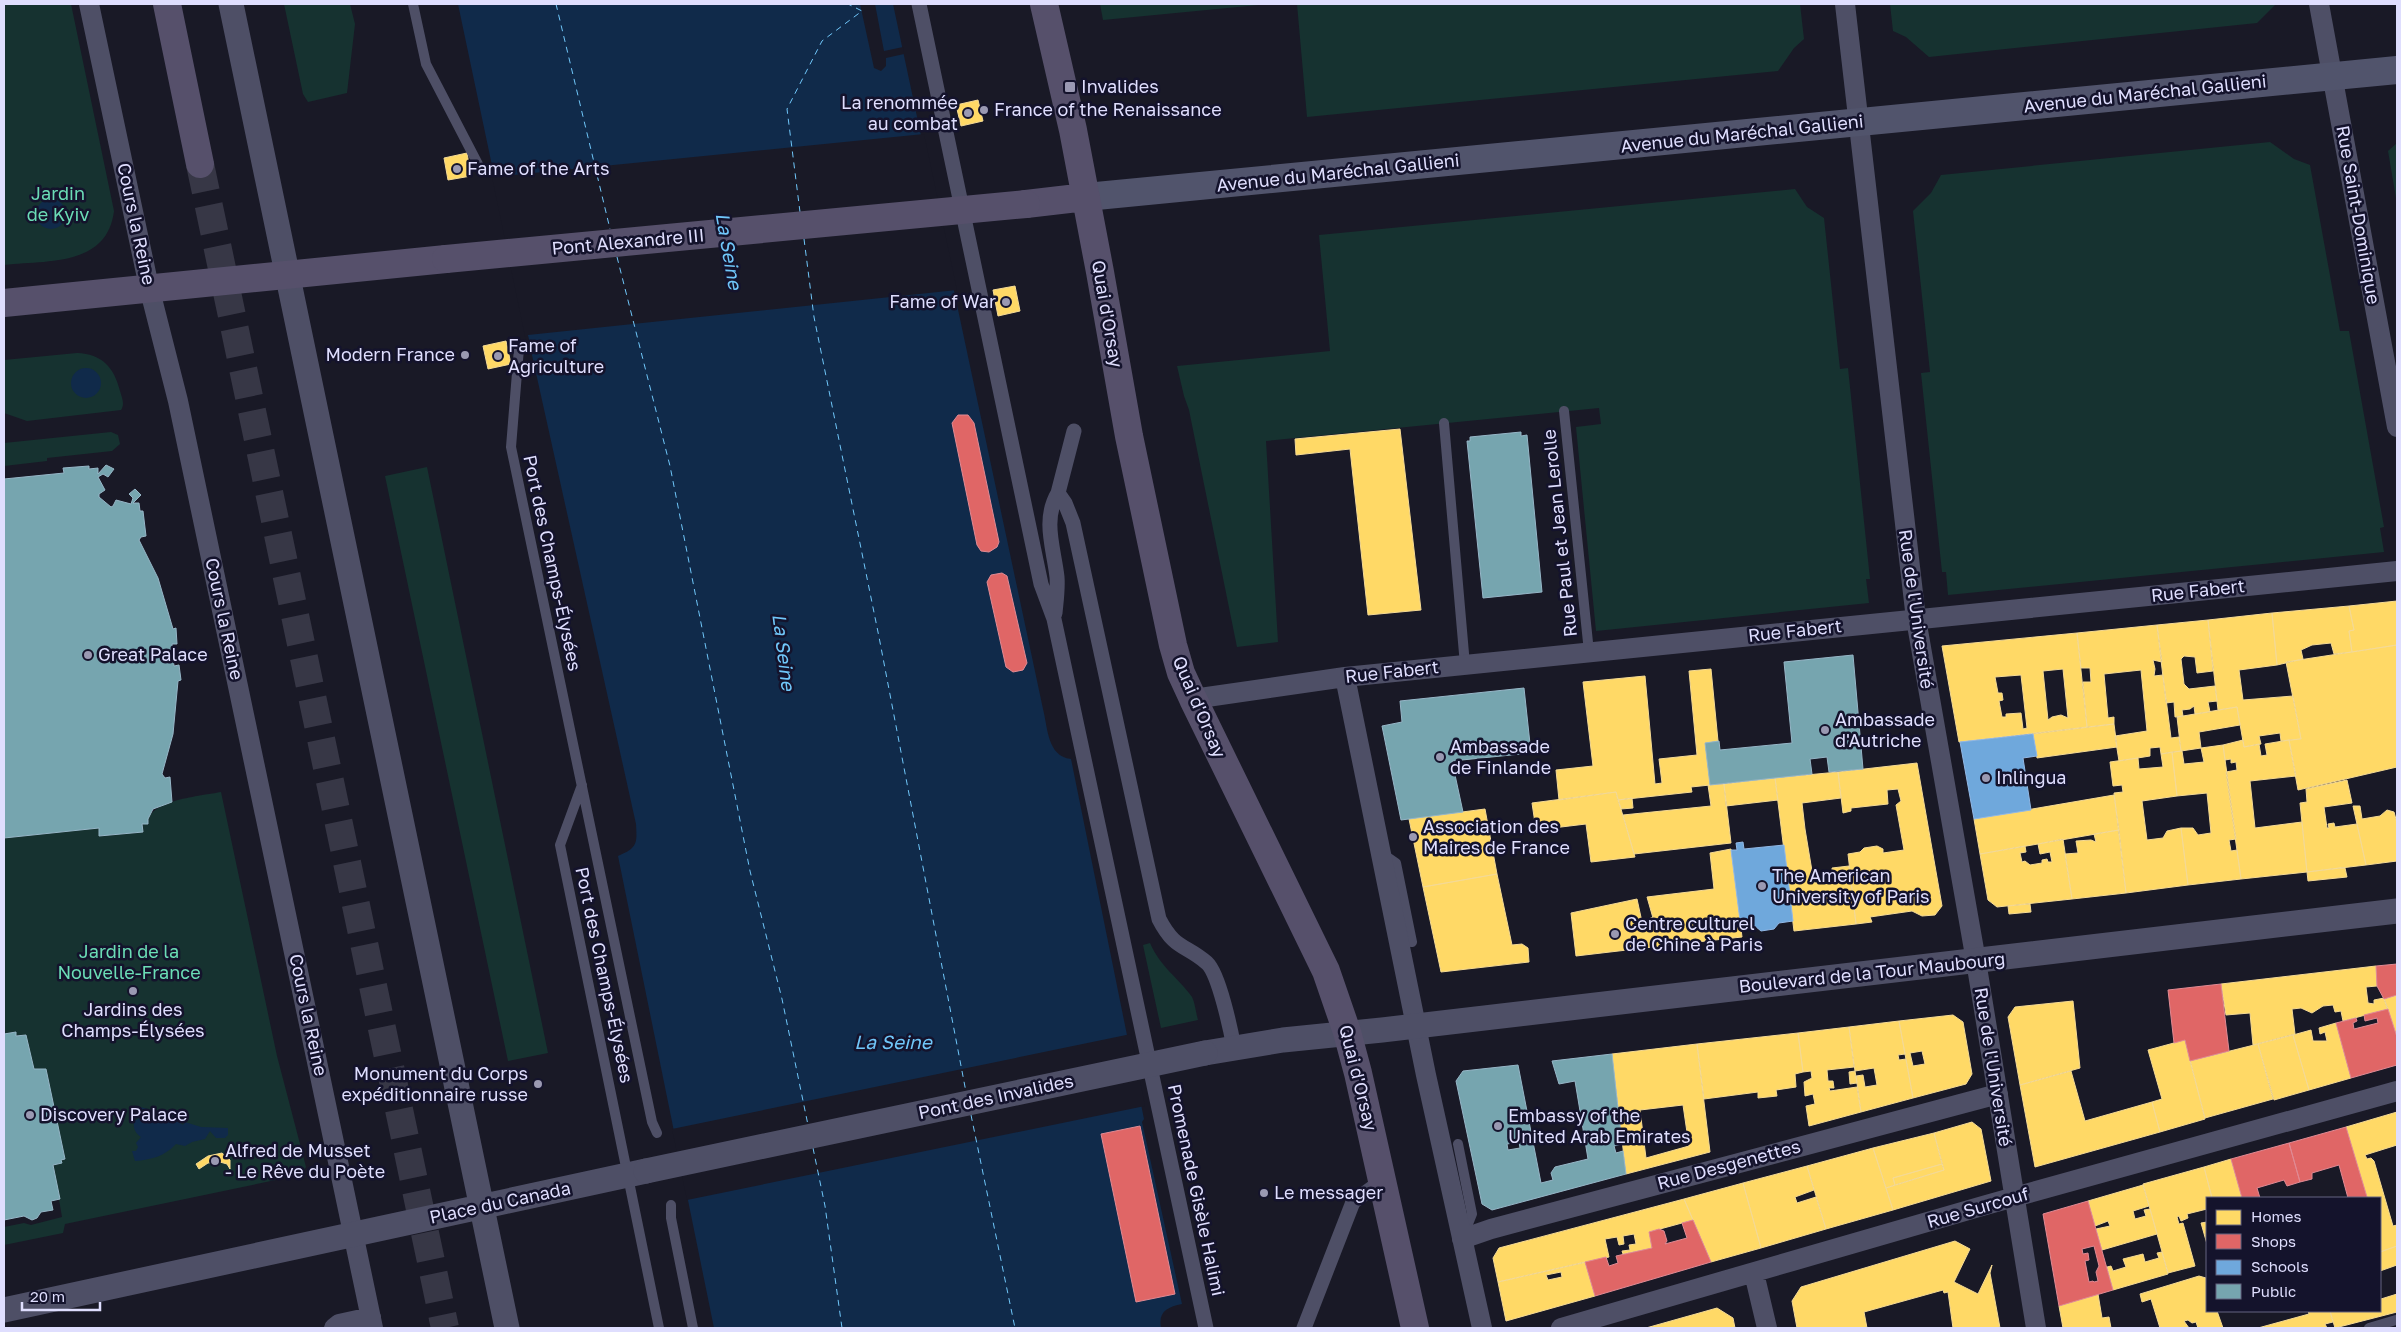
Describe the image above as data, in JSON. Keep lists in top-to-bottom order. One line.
{"streets":{"main road":["Avenue du Maréchal Gallieni","Pont Alexandre III","Quai d'Orsay"],"street":["Rue Saint-Dominique","Cours la Reine","Rue Fabert","Rue de l'Université","Boulevard de la Tour Maubourg","Pont des Invalides","Rue Desgenettes","Promenade Gisèle Halimi","Place du Canada","Rue Surcouf"],"lane":["Rue Paul et Jean Lerolle","Port des Champs-Élysées"]},"crossings":[["Avenue du Maréchal Gallieni","Rue Saint-Dominique"],["Avenue du Maréchal Gallieni","Pont Alexandre III"],["Avenue du Maréchal Gallieni","Quai d'Orsay"],["Avenue du Maréchal Gallieni","Rue de l'Université"],["Cours la Reine","Pont Alexandre III"],["Cours la Reine","Place du Canada"],["Pont Alexandre III","Quai d'Orsay"],["Quai d'Orsay","Rue Fabert"],["Quai d'Orsay","Boulevard de la Tour Maubourg"],["Quai d'Orsay","Pont des Invalides"],["Rue Paul et Jean Lerolle","Rue Fabert"],["Port des Champs-Élysées","Pont des Invalides"],["Port des Champs-Élysées","Place du Canada"],["Rue Fabert","Rue de l'Université"],["Rue de l'Université","Boulevard de la Tour Maubourg"],["Rue de l'Université","Rue Desgenettes"],["Rue de l'Université","Rue Surcouf"],["Boulevard de la Tour Maubourg","Pont des Invalides"],["Pont des Invalides","Place du Canada"]],"water":["La Seine"],"parks":["Jardin de Kyiv","Jardin de la Nouvelle-France"],"places":{"transit":["Invalides"],"other":["France of the Renaissance","La renommée au combat","Fame of the Arts","Fame of War","Modern France","Fame of Agriculture","Great Palace","Ambassade d'Autriche","Ambassade de Finlande","Inlingua","Association des Maires de France","The American University of Paris","Centre culturel de Chine à Paris","Jardins des Champs-Élysées","Monument du Corps expéditionnaire russe","Discovery Palace","Embassy of the United Arab Emirates","Alfred de Musset - Le Rêve du Poète","Le messager"]},"legend":["Homes","Shops","Schools","Public"],"scale_bar":"20 m"}
